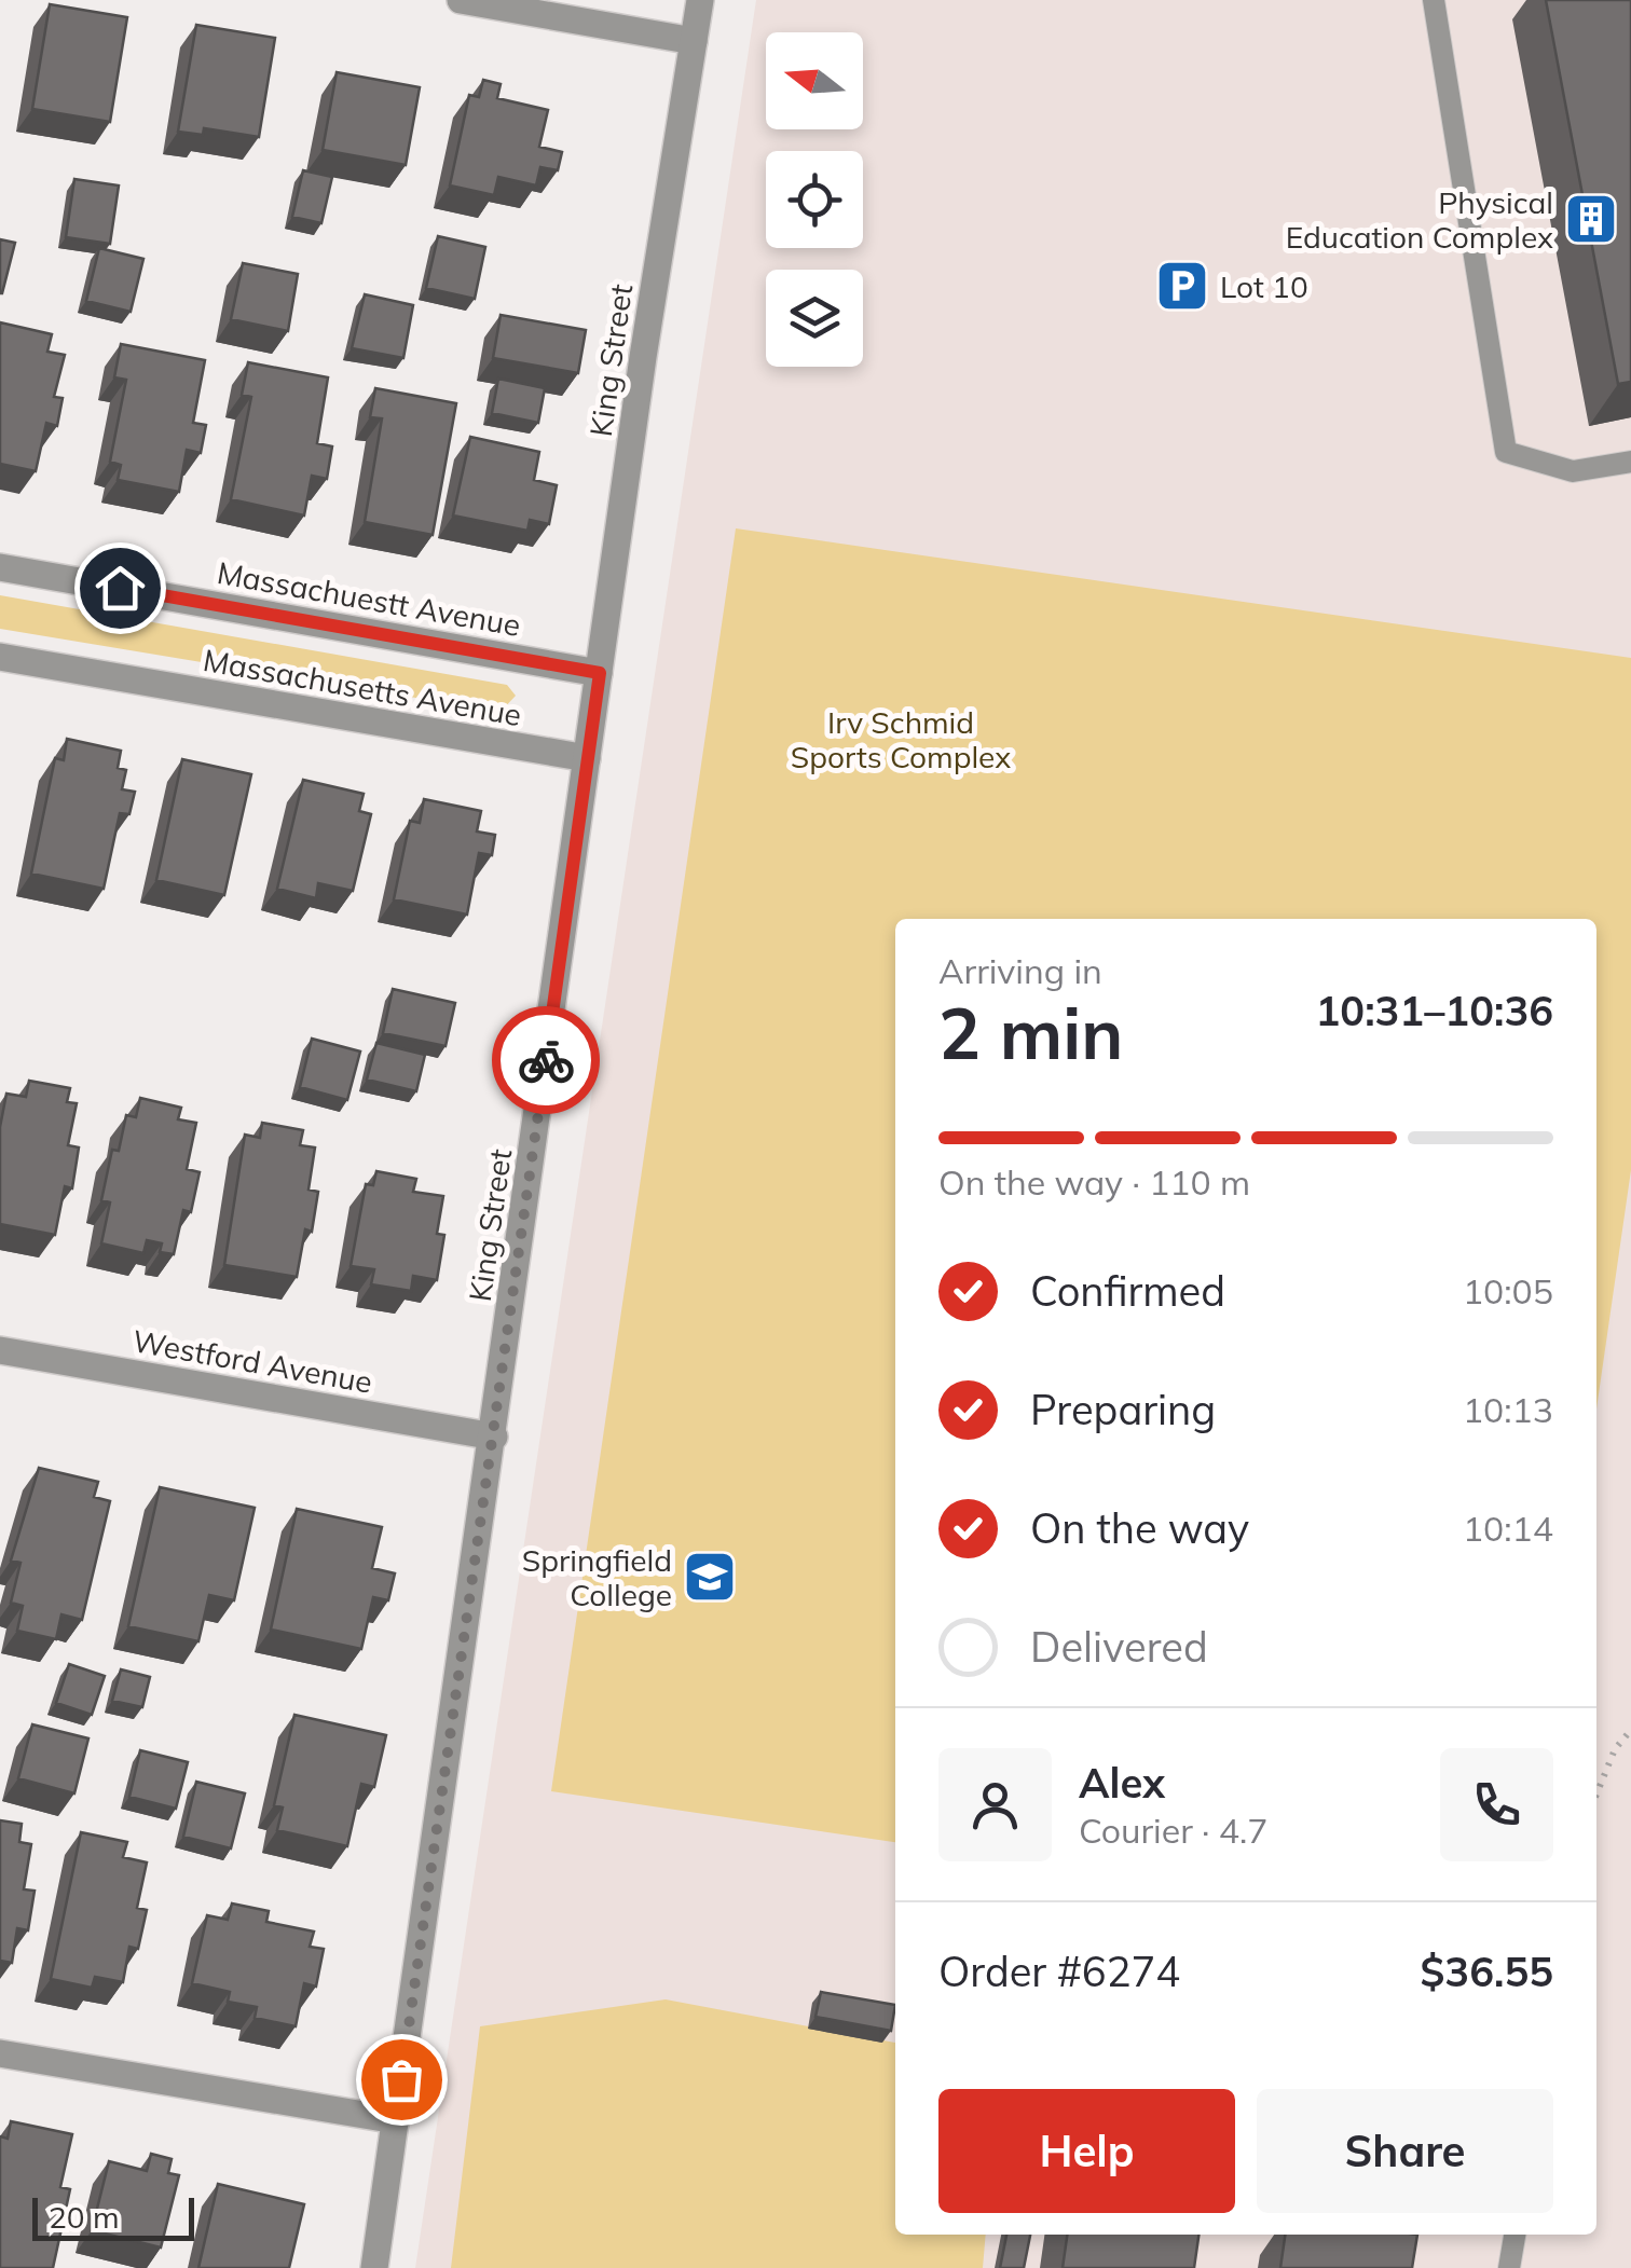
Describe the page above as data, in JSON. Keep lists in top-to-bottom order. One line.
{"streets":{"street":["King Street","Massachuestt Avenue","Massachusetts Avenue","Westford Avenue"]},"crossings":[["King Street","Massachuestt Avenue"],["King Street","Massachusetts Avenue"],["King Street","Westford Avenue"]],"parks":["Irv Schmid Sports Complex"],"places":{"building":["Physical Education Complex"],"parking":["Lot 10"],"school or university":["Springfield College"]},"scale_bar":"20 m","north":"left","page":{"heading":["2 min","Arriving in","10:31–10:36"],"panel":["Alex","Courier · 4.7","Order #6274","$36.55"],"bar":"On the way · 110 m","list":[["Confirmed","10:05"],["Preparing","10:13"],["On the way","10:14"],"Delivered"],"buttons":["Help","Share"],"scale":"20 m"}}
